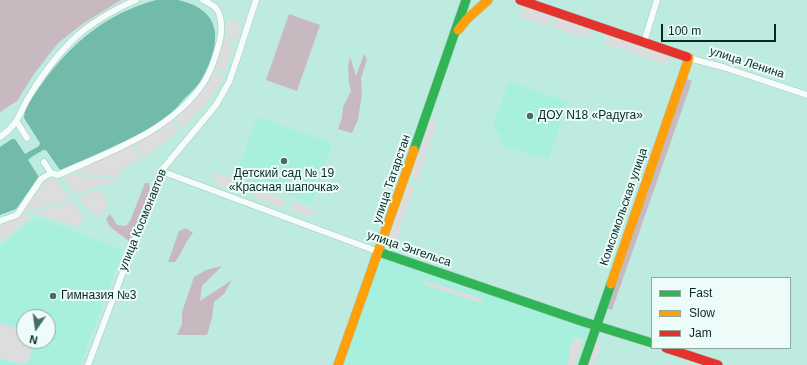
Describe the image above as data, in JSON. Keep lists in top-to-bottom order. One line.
{"streets":{"street":["улица Ленина","улица Татарстан","Комсомольская улица","улица Космонавтов","улица Энгельса"]},"crossings":[["улица Ленина","Комсомольская улица"],["улица Татарстан","улица Энгельса"],["Комсомольская улица","улица Энгельса"],["улица Космонавтов","улица Энгельса"]],"places":["ДОУ N18 «Радуга»","Детский сад № 19 «Красная шапочка»","Гимназия №3"],"legend":["Fast","Slow","Jam"],"scale_bar":"100 m","north":"bottom"}
